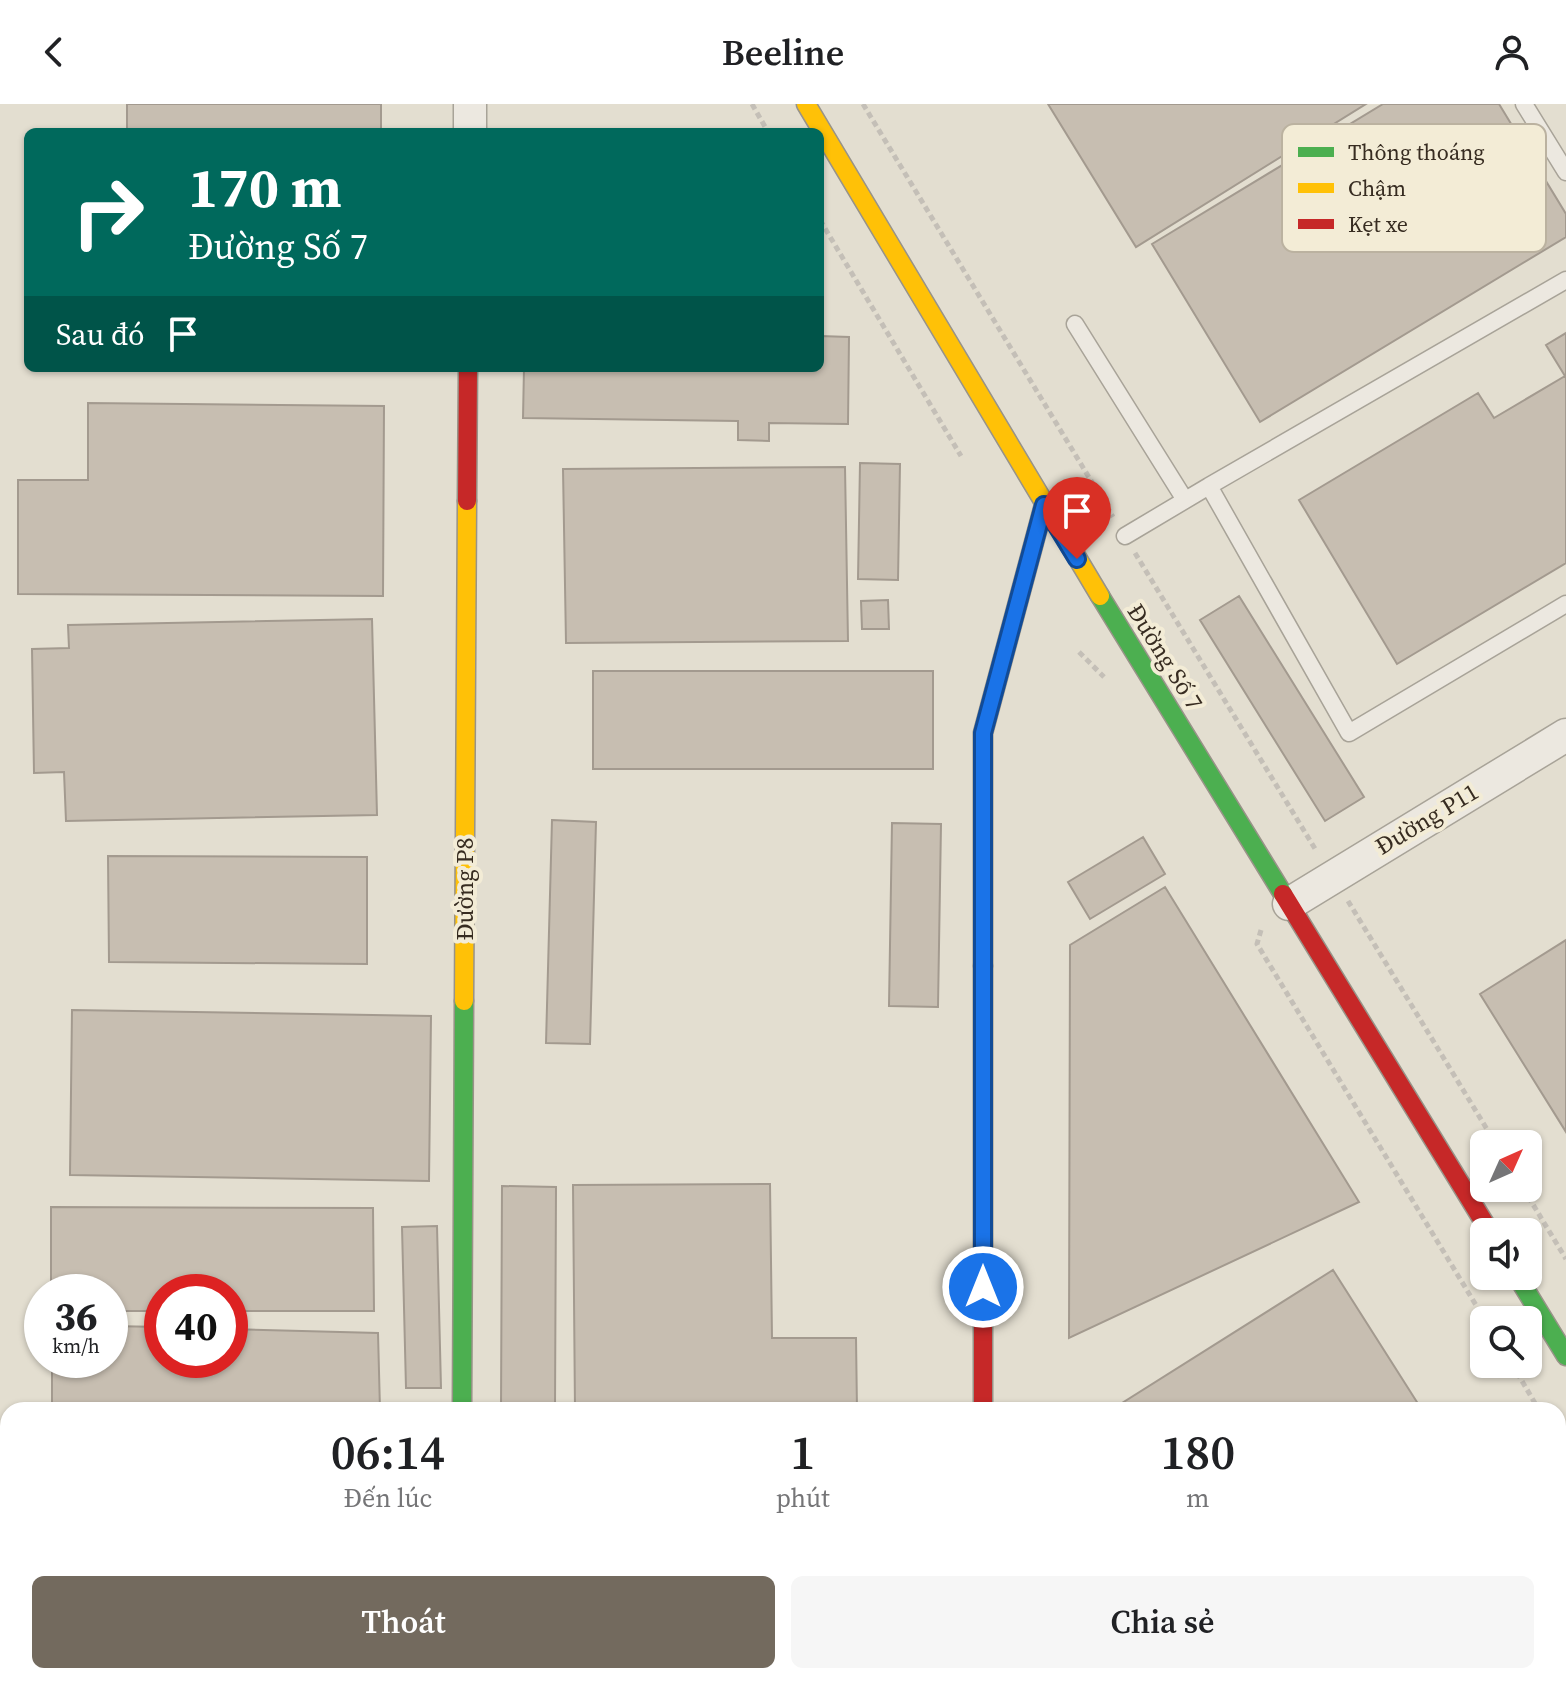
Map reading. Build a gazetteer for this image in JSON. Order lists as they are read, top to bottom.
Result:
{
  "streets": {
    "street": ["Đường Số 7", "Đường P11", "Đường P8"]
  },
  "crossings": [
    ["Đường Số 7", "Đường P11"]
  ],
  "legend": ["Thông thoáng", "Chậm", "Kẹt xe"],
  "north": "top right",
  "page": {
    "header": "Beeline",
    "turn": ["170 m", "Đường Số 7"],
    "then": "Sau đó",
    "speed": "36 km/h",
    "limit": "40",
    "eta": [
      "06:14",
      "Đến lúc",
      "1",
      "phút",
      "180",
      "m"
    ],
    "buttons": ["Thoát", "Chia sẻ"]
  }
}
